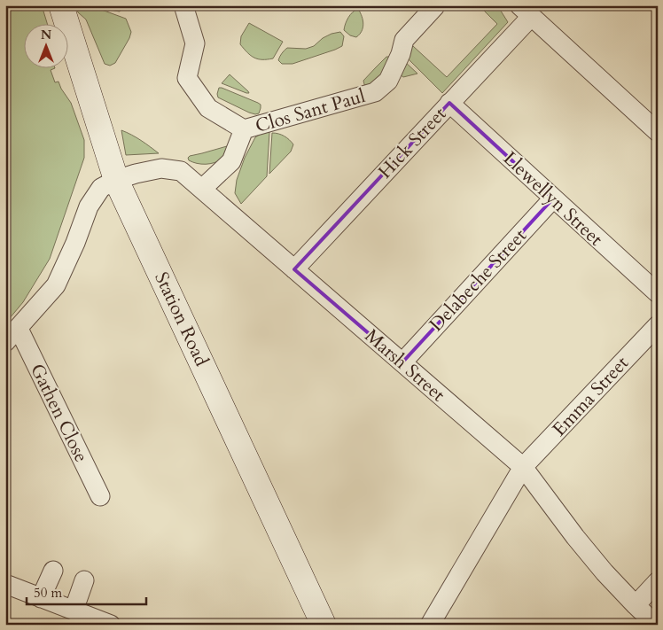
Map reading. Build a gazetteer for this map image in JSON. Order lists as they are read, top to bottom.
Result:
{
  "streets": {
    "main road": ["Station Road"],
    "street": [
      "Clos Sant Paul",
      "Hick Street",
      "Llewellyn Street",
      "Delabeche Street",
      "Marsh Street",
      "Emma Street",
      "Gathen Close"
    ]
  },
  "crossings": [
    ["Clos Sant Paul", "Marsh Street"],
    ["Hick Street", "Llewellyn Street"],
    ["Hick Street", "Marsh Street"],
    ["Llewellyn Street", "Delabeche Street"],
    ["Delabeche Street", "Marsh Street"],
    ["Station Road", "Marsh Street"],
    ["Marsh Street", "Emma Street"],
    ["Marsh Street", "Gathen Close"]
  ],
  "scale_bar": "50 m",
  "north": "top"
}
